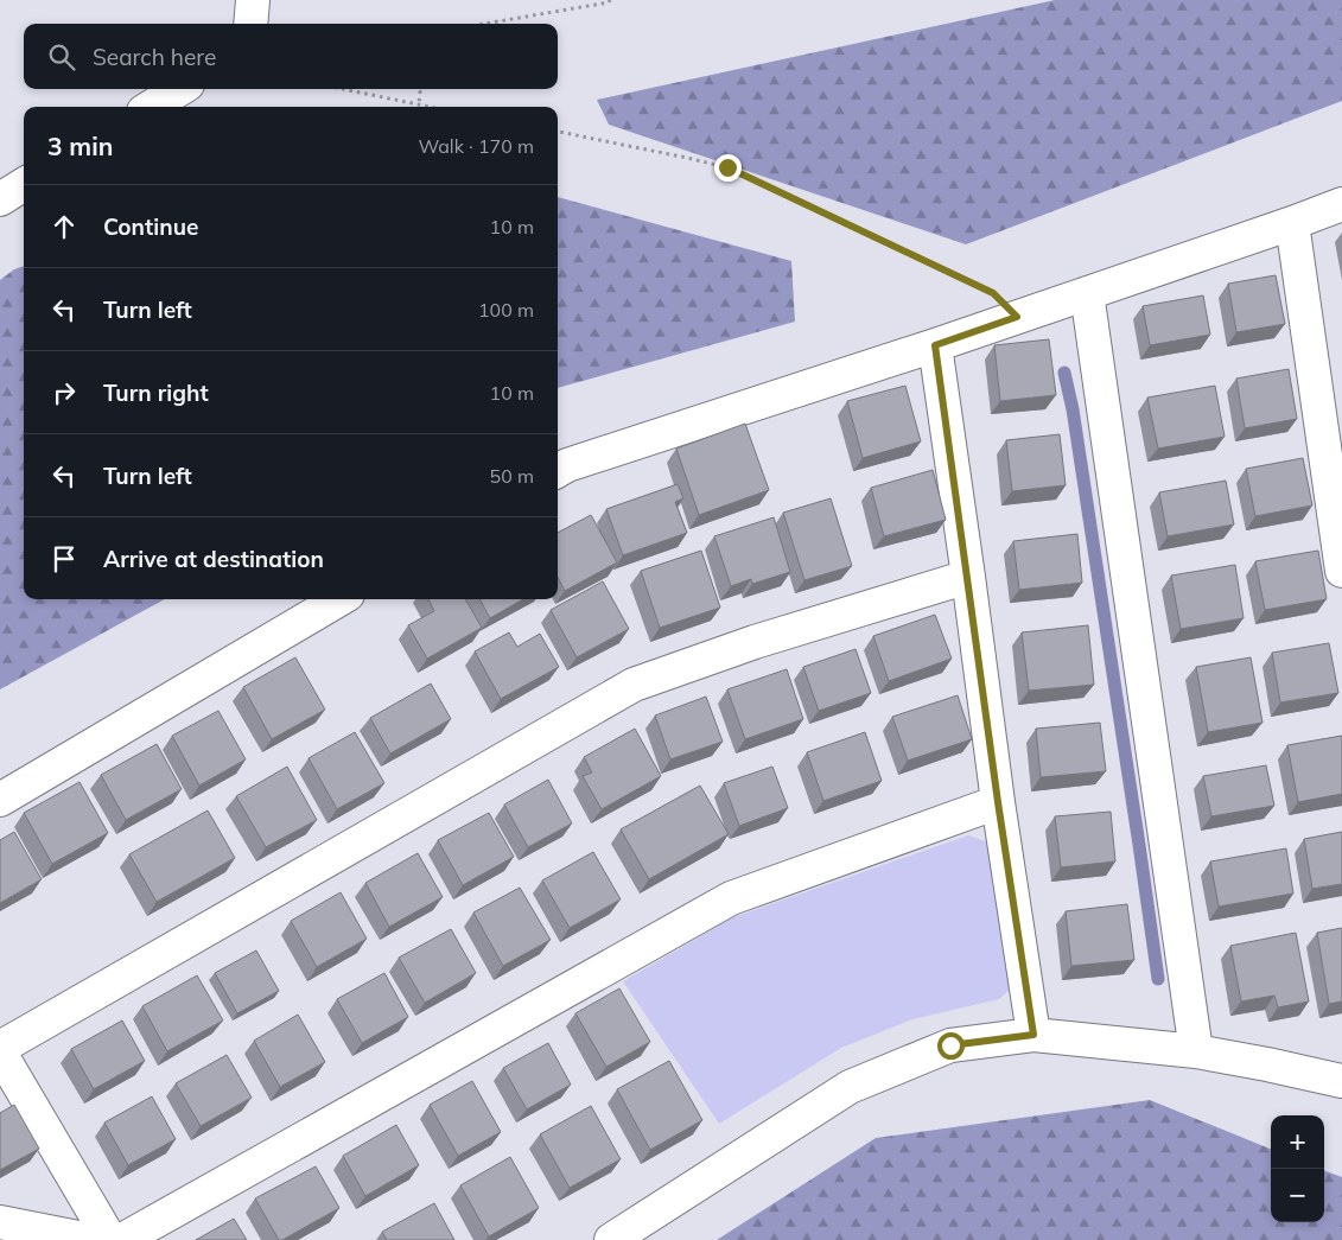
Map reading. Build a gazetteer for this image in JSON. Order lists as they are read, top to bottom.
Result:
{
  "page": {
    "search": "Search here",
    "heading": ["3 min", "Walk · 170 m"],
    "list": [
      ["Continue", "10 m"],
      ["Turn left", "100 m"],
      ["Turn right", "10 m"],
      ["Turn left", "50 m"],
      "Arrive at destination"
    ],
    "map_buttons": ["+", "−"]
  }
}
